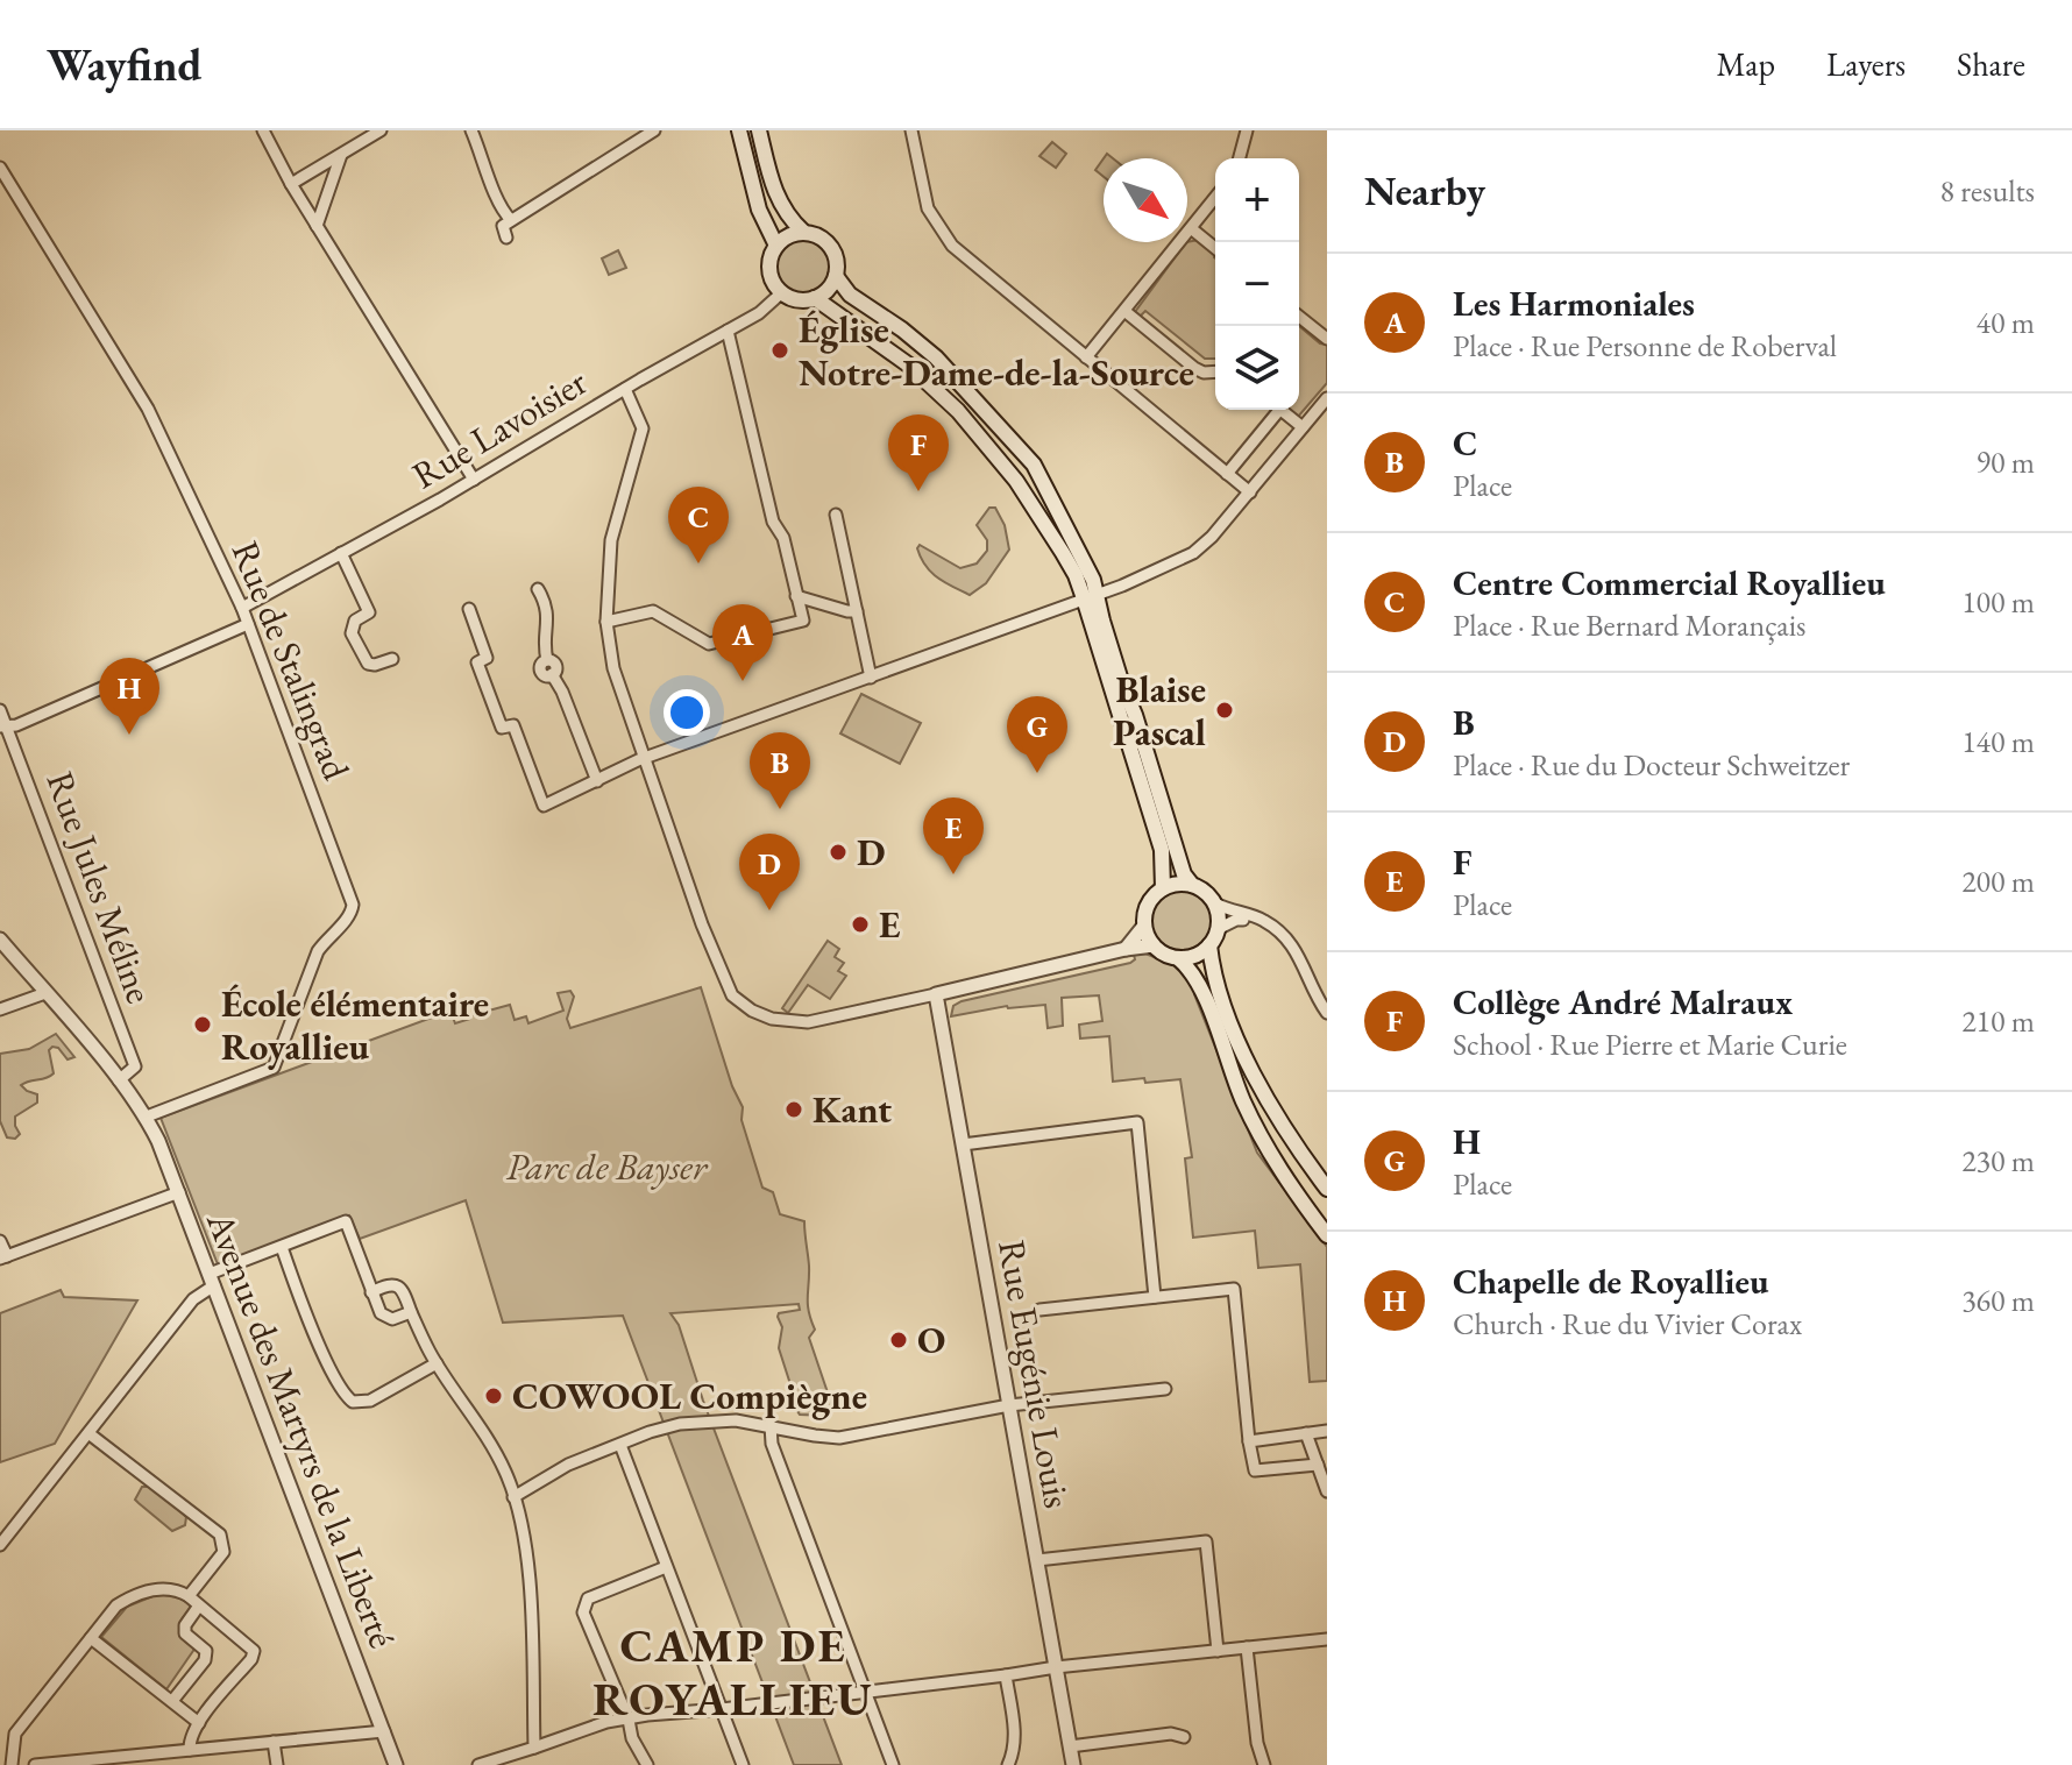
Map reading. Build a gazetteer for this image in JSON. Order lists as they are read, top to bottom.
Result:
{
  "streets": {
    "street": [
      "Rue Lavoisier",
      "Rue de Stalingrad",
      "Rue Jules Méline",
      "Rue Eugénie Louis",
      "Avenue des Martyrs de la Liberté"
    ]
  },
  "crossings": [
    ["Rue Lavoisier", "Rue de Stalingrad"],
    ["Rue de Stalingrad", "Avenue des Martyrs de la Liberté"],
    ["Rue Jules Méline", "Avenue des Martyrs de la Liberté"]
  ],
  "districts": ["CAMP DE ROYALLIEU"],
  "parks": ["Parc de Bayser"],
  "places": [
    "Église Notre-Dame-de-la-Source",
    "Blaise Pascal",
    "D",
    "E",
    "École élémentaire Royallieu",
    "Kant",
    "O",
    "COWOOL Compiègne"
  ],
  "north": "bottom right",
  "page": {
    "header": "Wayfind",
    "nav": ["Map", "Layers", "Share"],
    "heading": ["Nearby", "8 results"],
    "map_buttons": ["+", "−"],
    "list": [
      {
        "mark": "A",
        "name": "Les Harmoniales",
        "note": "Place · Rue Personne de Roberval",
        "value": "40 m"
      },
      {
        "mark": "B",
        "name": "C",
        "note": "Place",
        "value": "90 m"
      },
      {
        "mark": "C",
        "name": "Centre Commercial Royallieu",
        "note": "Place · Rue Bernard Morançais",
        "value": "100 m"
      },
      {
        "mark": "D",
        "name": "B",
        "note": "Place · Rue du Docteur Schweitzer",
        "value": "140 m"
      },
      {
        "mark": "E",
        "name": "F",
        "note": "Place",
        "value": "200 m"
      },
      {
        "mark": "F",
        "name": "Collège André Malraux",
        "note": "School · Rue Pierre et Marie Curie",
        "value": "210 m"
      },
      {
        "mark": "G",
        "name": "H",
        "note": "Place",
        "value": "230 m"
      },
      {
        "mark": "H",
        "name": "Chapelle de Royallieu",
        "note": "Church · Rue du Vivier Corax",
        "value": "360 m"
      }
    ],
    "pins": [
      "F",
      "C",
      "A",
      "H",
      "G",
      "B",
      "E",
      "D"
    ]
  }
}
